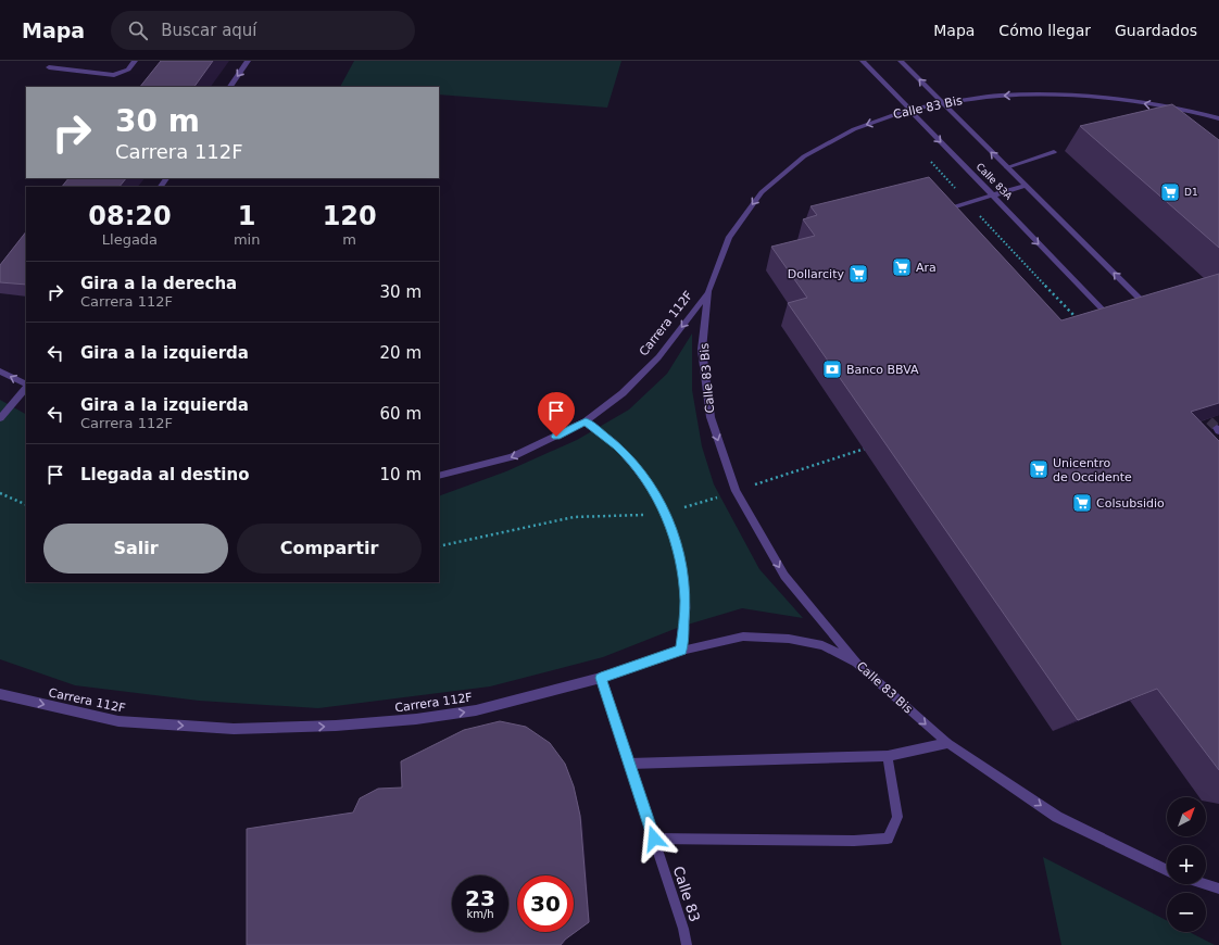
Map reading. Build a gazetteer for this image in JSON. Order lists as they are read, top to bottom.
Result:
{
  "streets": {
    "street": [
      "Calle 83 Bis",
      "Calle 83A",
      "Carrera 112F",
      "Calle 83"
    ]
  },
  "crossings": [
    ["Calle 83 Bis", "Calle 83A"],
    ["Calle 83 Bis", "Carrera 112F"],
    ["Carrera 112F", "Calle 83"]
  ],
  "places": {
    "supermarket": [
      "D1",
      "Ara",
      "Dollarcity",
      "Unicentro de Occidente",
      "Colsubsidio"
    ],
    "bank": ["Banco BBVA"]
  },
  "north": "top right",
  "page": {
    "header": "Mapa",
    "search": "Buscar aquí",
    "nav": ["Mapa", "Cómo llegar", "Guardados"],
    "turn": ["30 m", "Carrera 112F"],
    "eta": [
      "08:20",
      "Llegada",
      "1",
      "min",
      "120",
      "m"
    ],
    "list": [
      {
        "name": "Gira a la derecha",
        "note": "Carrera 112F",
        "value": "30 m"
      },
      {
        "name": "Gira a la izquierda",
        "value": "20 m"
      },
      {
        "name": "Gira a la izquierda",
        "note": "Carrera 112F",
        "value": "60 m"
      },
      {
        "name": "Llegada al destino",
        "value": "10 m"
      }
    ],
    "buttons": ["Salir", "Compartir"],
    "map_buttons": ["+", "−"],
    "speed": "23 km/h",
    "limit": "30"
  }
}
